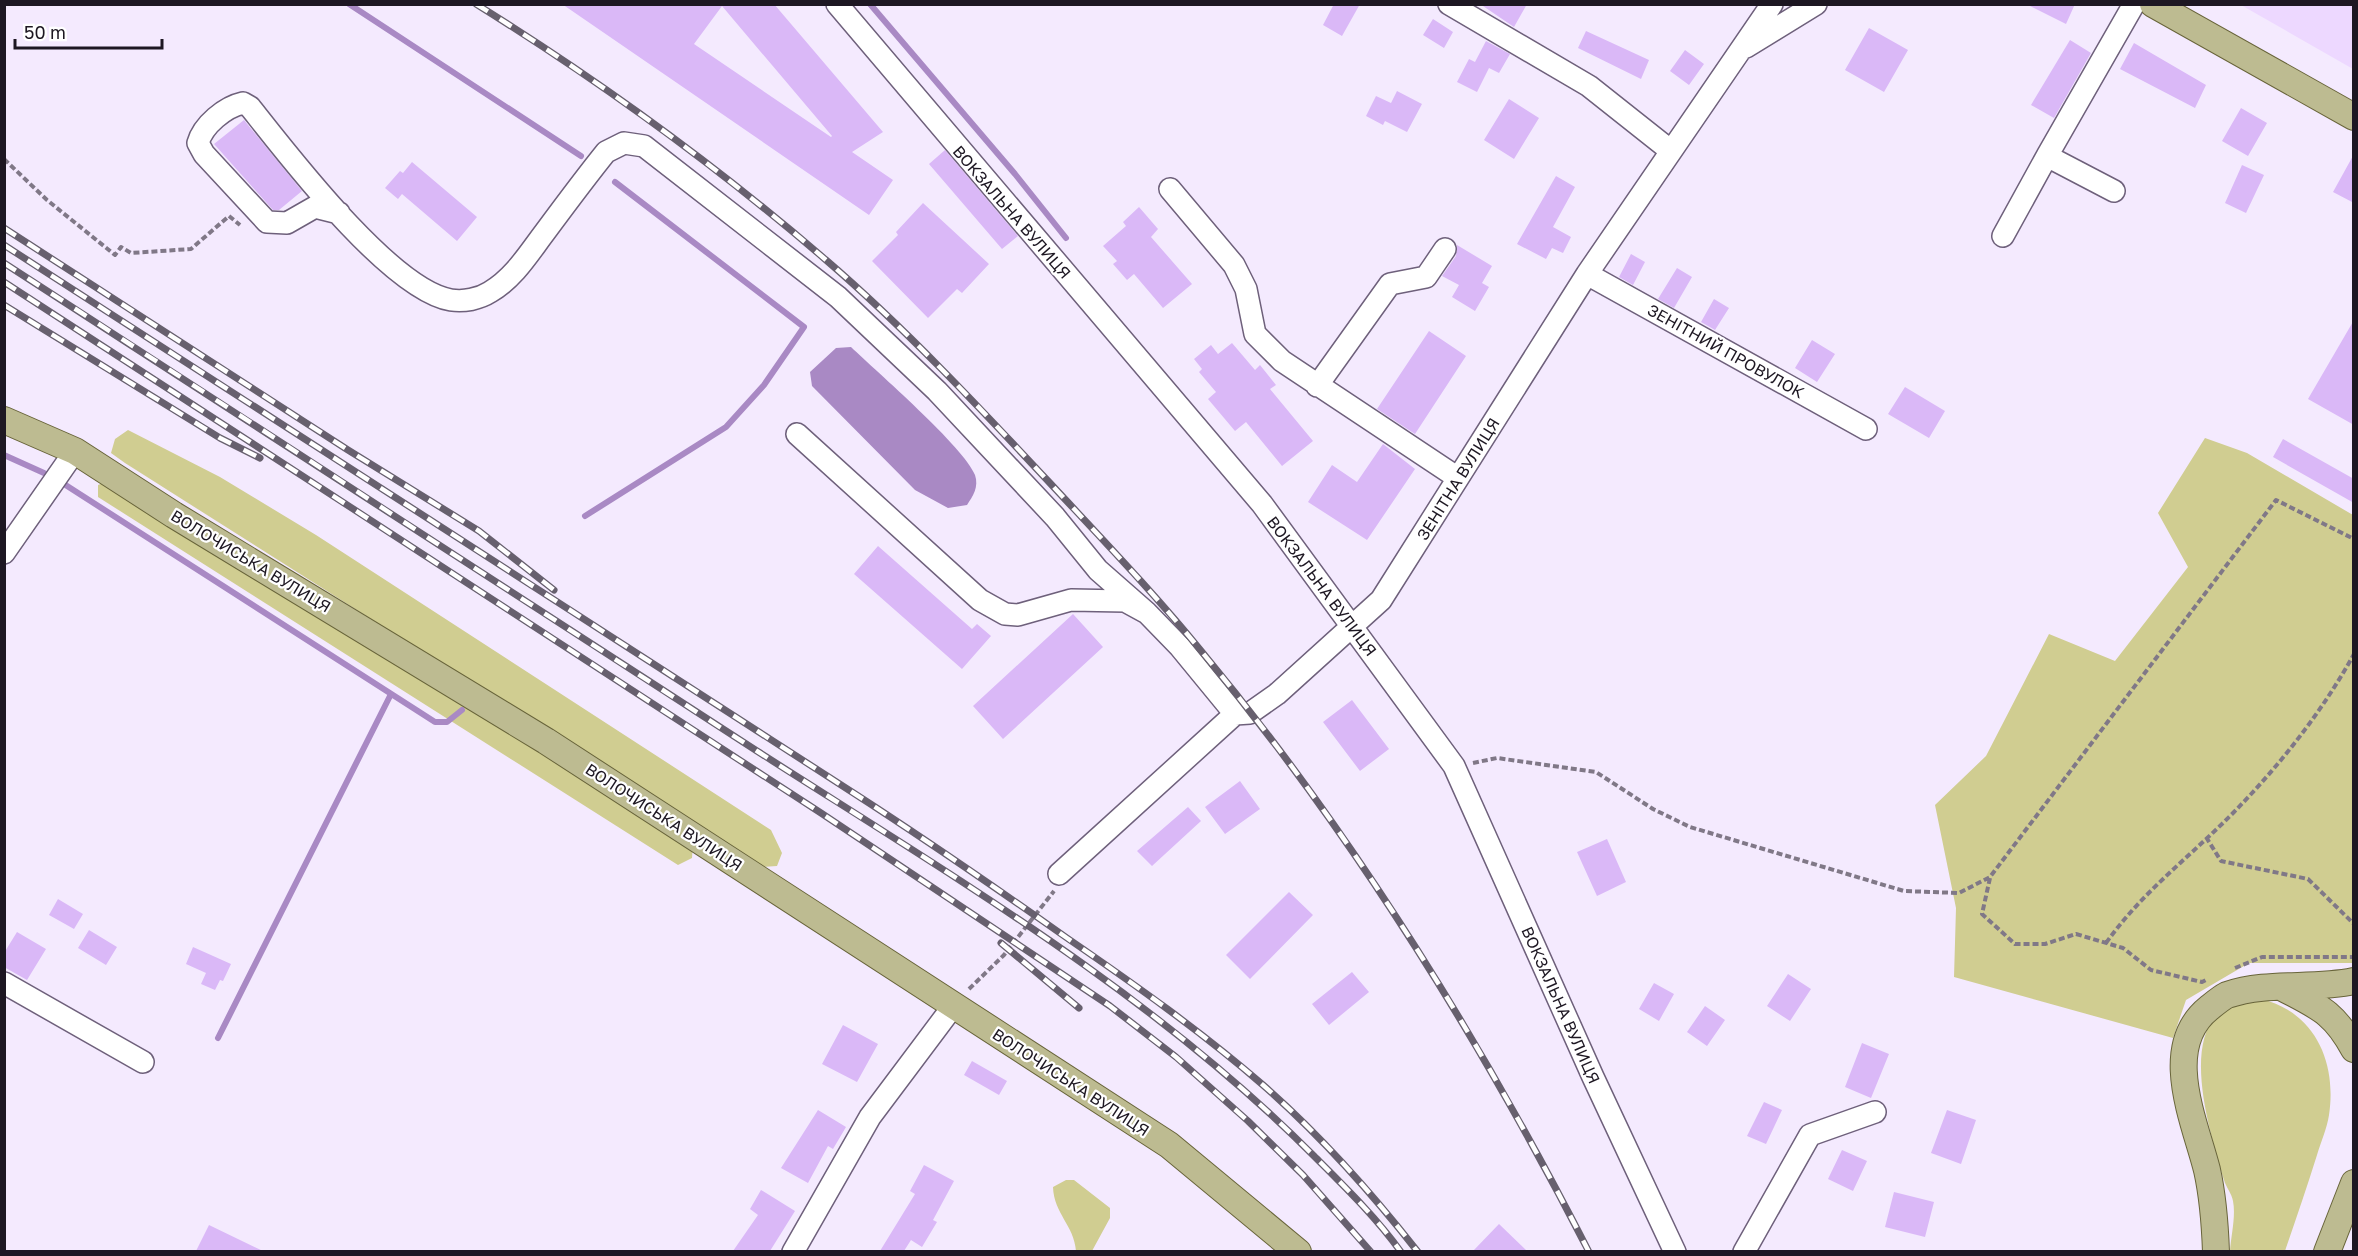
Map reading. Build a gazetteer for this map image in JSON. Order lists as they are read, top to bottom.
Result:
{
  "streets": {
    "main road": ["ВОЛОЧИСЬКА ВУЛИЦЯ"],
    "street": ["ВОКЗАЛЬНА ВУЛИЦЯ", "ЗЕНІТНИЙ ПРОВУЛОК", "ЗЕНІТНА ВУЛИЦЯ"]
  },
  "crossings": [
    ["ВОКЗАЛЬНА ВУЛИЦЯ", "ЗЕНІТНА ВУЛИЦЯ"],
    ["ЗЕНІТНИЙ ПРОВУЛОК", "ЗЕНІТНА ВУЛИЦЯ"]
  ],
  "scale_bar": "50 m"
}
